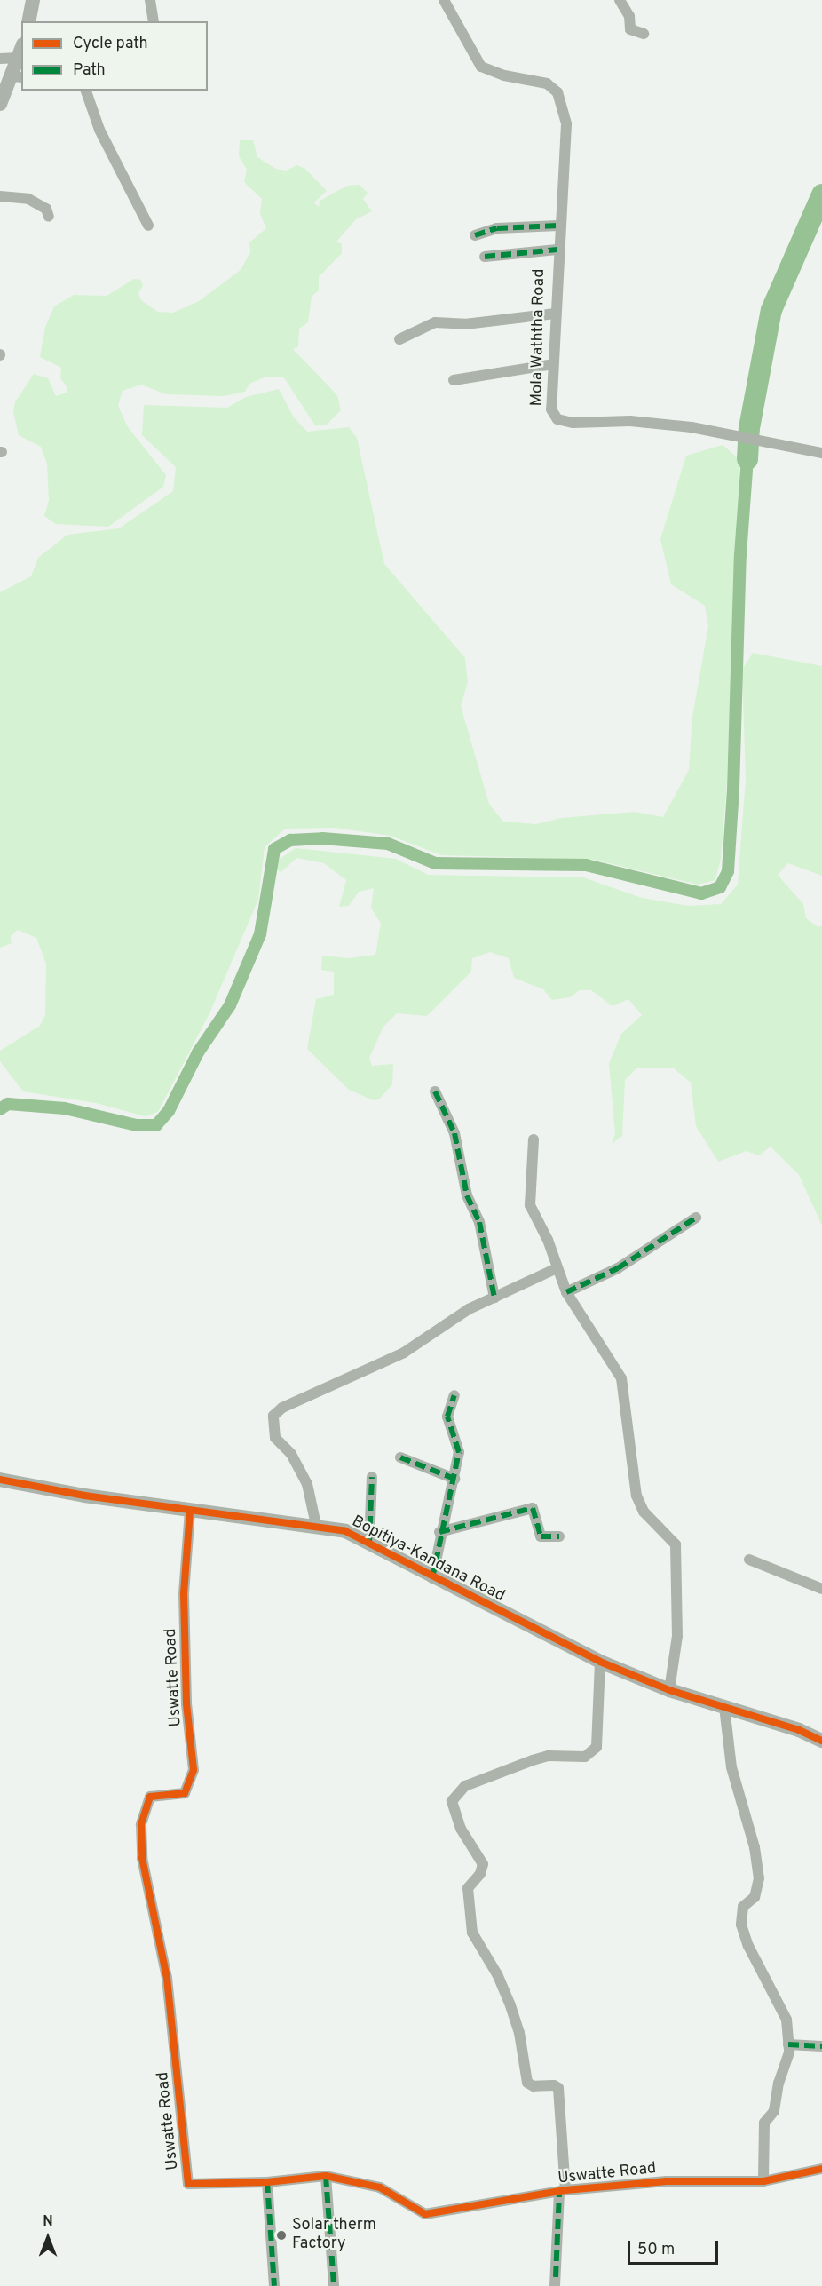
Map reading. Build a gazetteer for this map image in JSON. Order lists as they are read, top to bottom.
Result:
{
  "streets": {
    "street": ["Mola Waththa Road", "Bopitiya-Kandana Road", "Uswatte Road"]
  },
  "crossings": [
    ["Bopitiya-Kandana Road", "Uswatte Road"]
  ],
  "places": ["Solar therm Factory"],
  "legend": ["Cycle path", "Path"],
  "scale_bar": "50 m",
  "north": "top"
}
